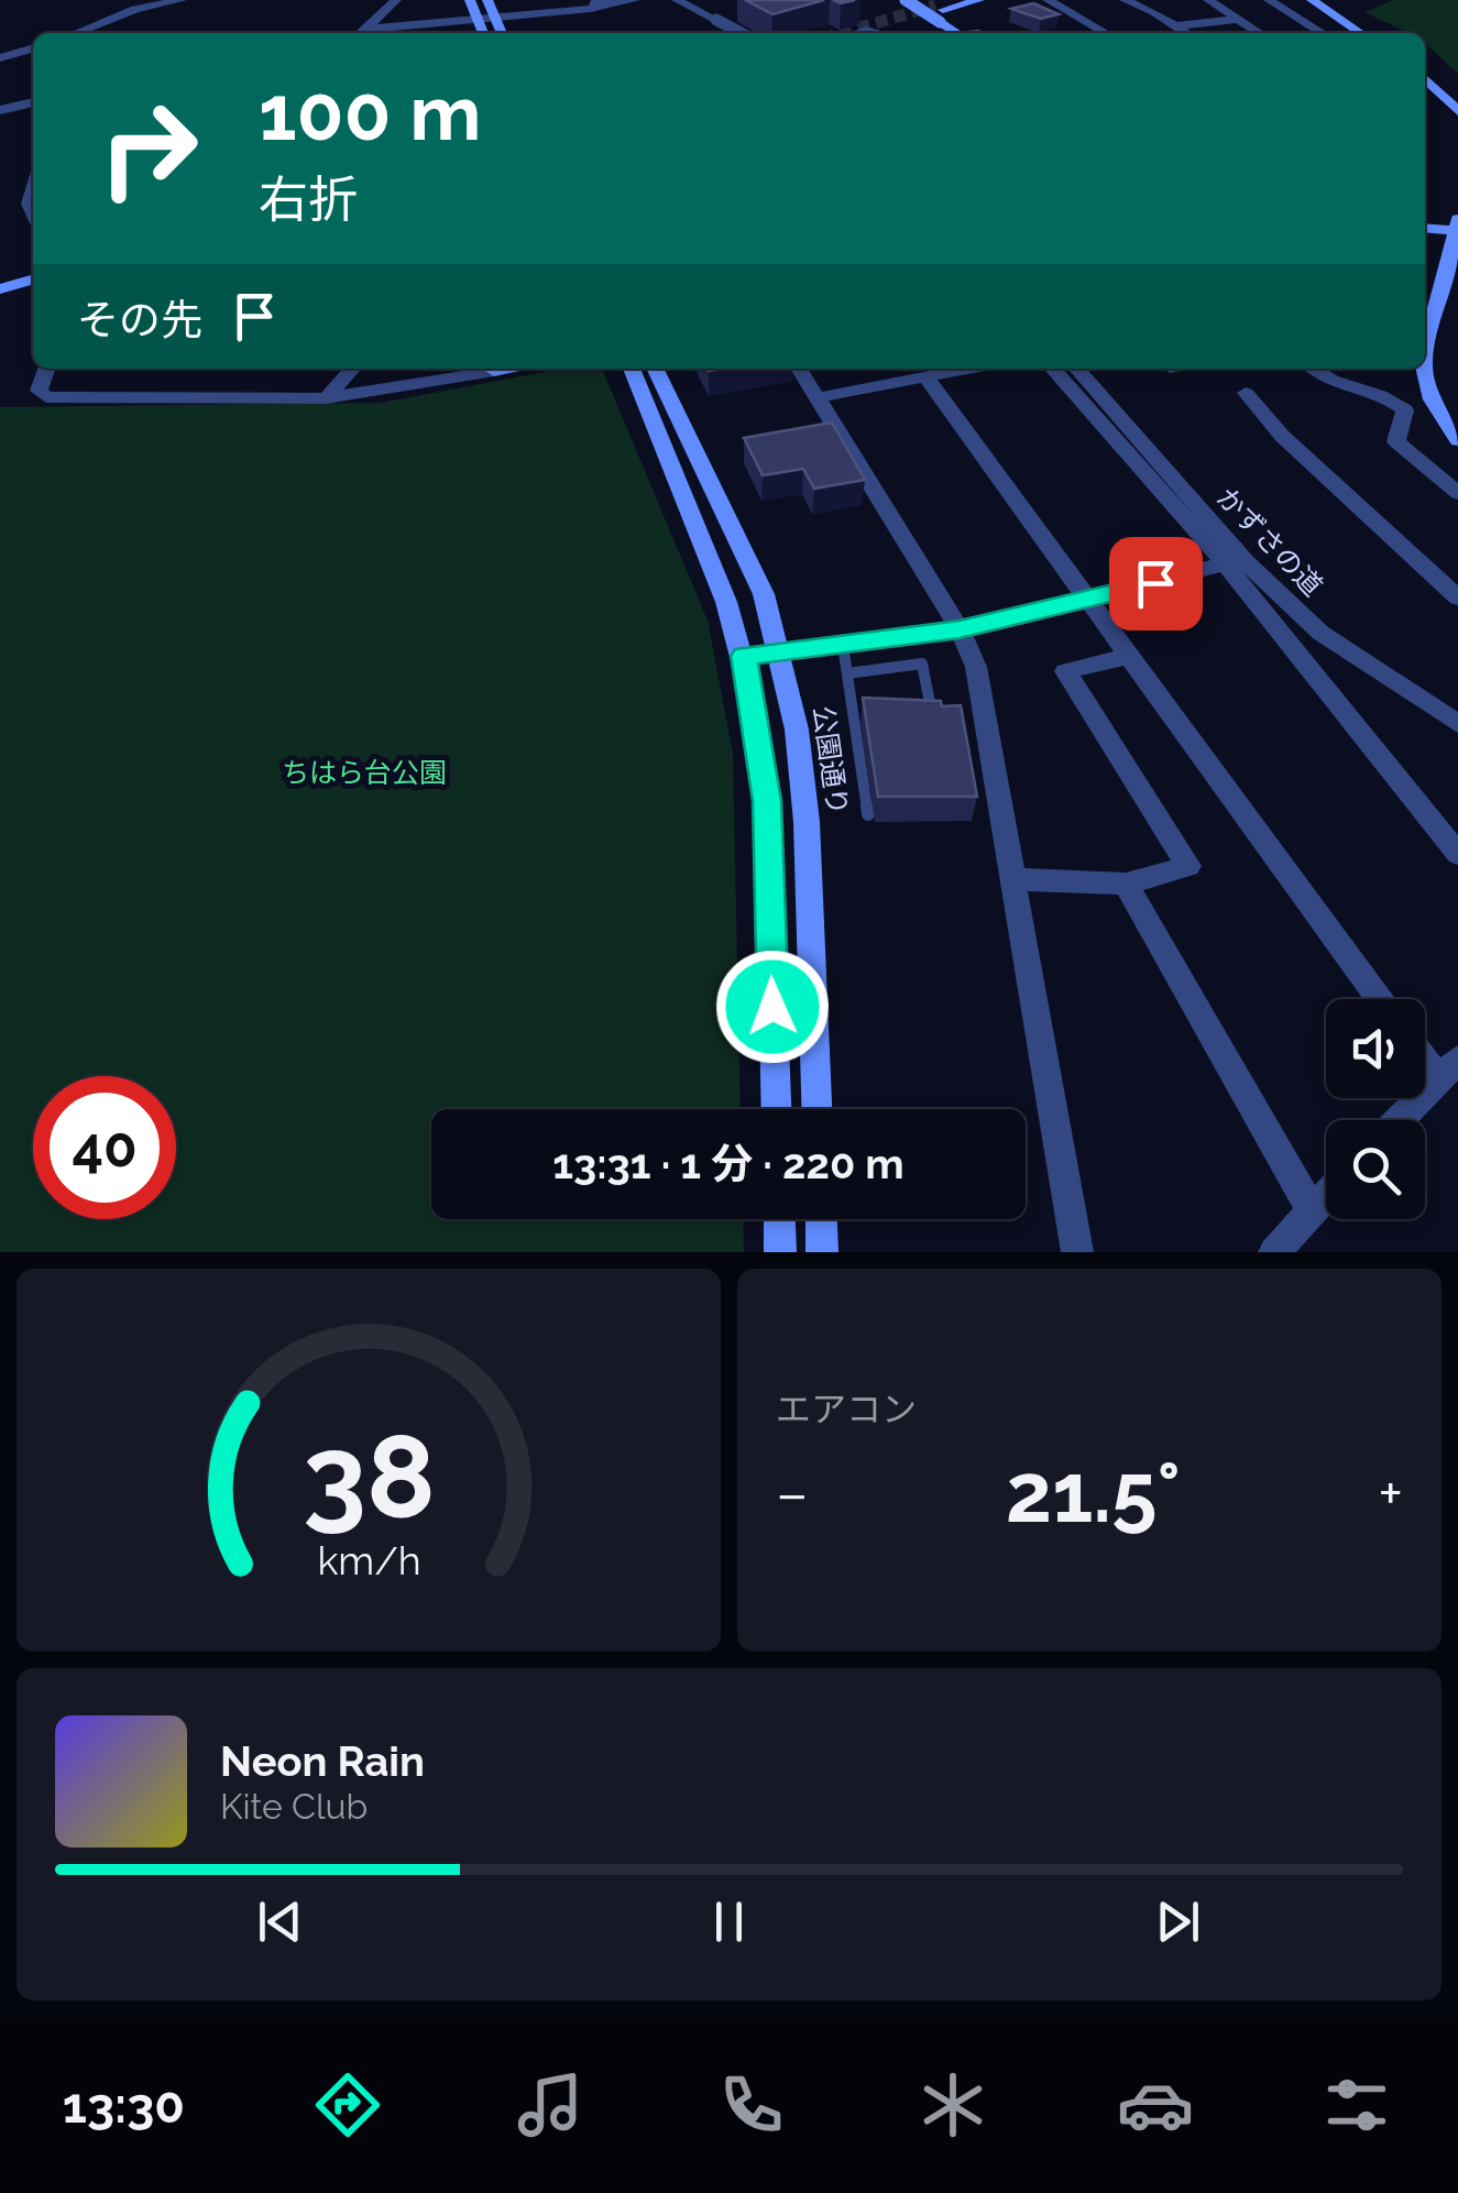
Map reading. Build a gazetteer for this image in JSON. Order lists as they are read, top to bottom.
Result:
{
  "streets": {
    "street": ["かずさの道", "公園通り"]
  },
  "parks": ["ちはら台公園"],
  "page": {
    "turn": ["100 m", "右折"],
    "then": "その先",
    "limit": "40",
    "trip": "13:31 · 1 分 · 220 m",
    "tile": "エアコン",
    "heat": ["−", "21.5°", "+"],
    "song": ["Neon Rain", "Kite Club"],
    "tabs": "13:30",
    "gauge": ["38", "km/h"]
  }
}
